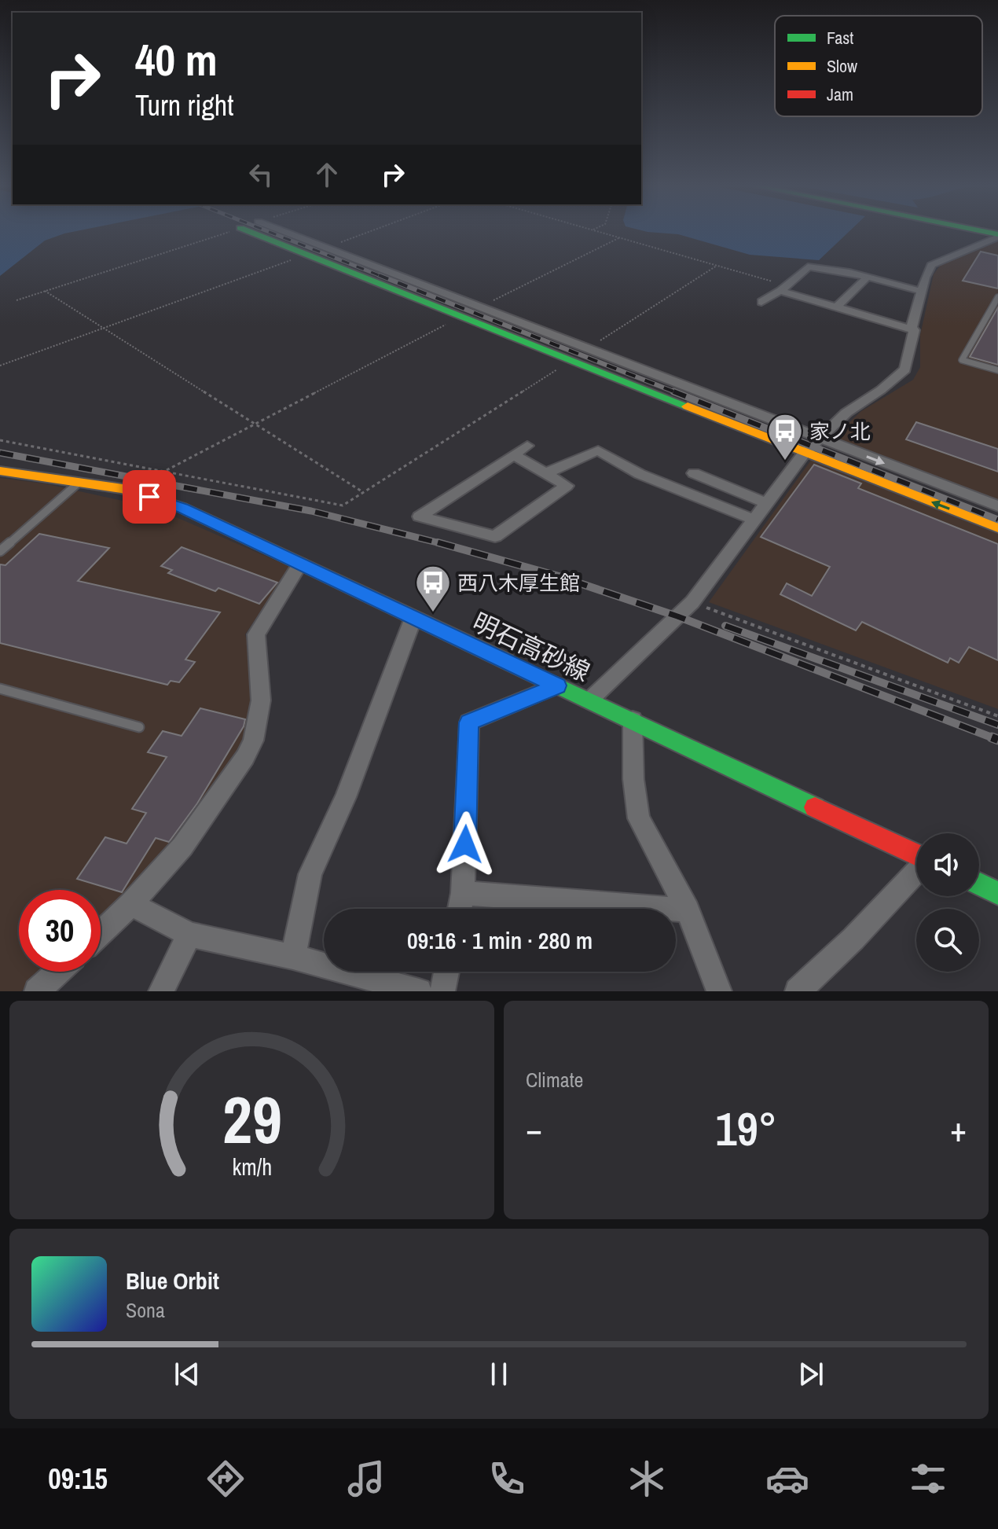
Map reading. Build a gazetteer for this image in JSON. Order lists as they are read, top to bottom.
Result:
{
  "streets": {
    "main road": ["明石高砂線"]
  },
  "places": {
    "bus stop": ["家ノ北", "西八木厚生館"]
  },
  "legend": ["Fast", "Slow", "Jam"],
  "page": {
    "turn": ["40 m", "Turn right"],
    "limit": "30",
    "trip": "09:16 · 1 min · 280 m",
    "tile": "Climate",
    "heat": ["−", "19°", "+"],
    "song": ["Blue Orbit", "Sona"],
    "tabs": "09:15",
    "gauge": ["29", "km/h"]
  }
}
